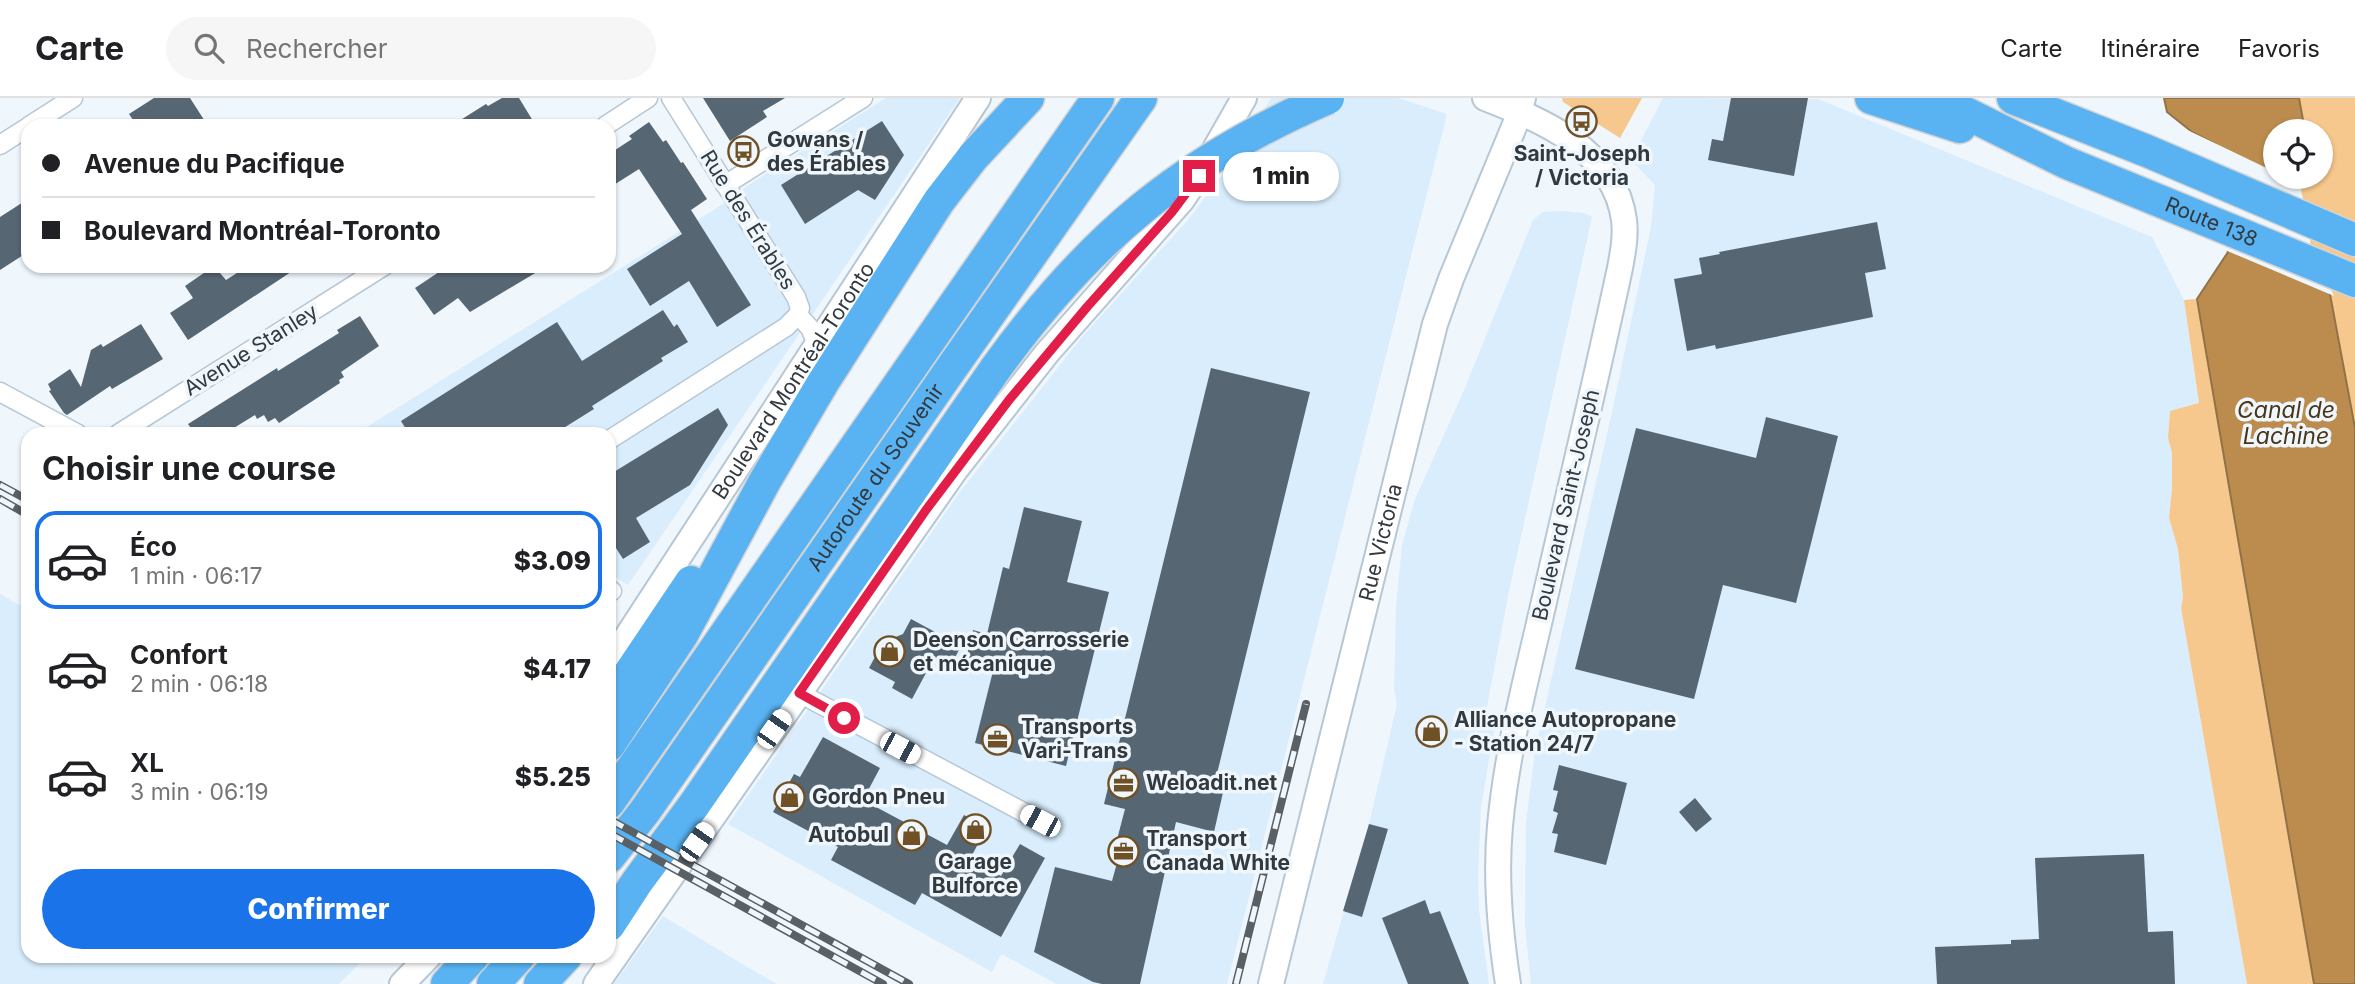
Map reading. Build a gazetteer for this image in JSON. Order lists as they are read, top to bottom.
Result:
{
  "streets": {
    "highway": ["Route 138", "Autoroute du Souvenir"],
    "main road": ["Boulevard Montréal-Toronto", "Boulevard Saint-Joseph", "Rue Victoria"],
    "street": ["Rue des Érables", "Avenue Stanley"]
  },
  "crossings": [
    ["Rue des Érables", "Boulevard Montréal-Toronto"],
    ["Boulevard Saint-Joseph", "Rue Victoria"]
  ],
  "water": ["Canal de Lachine"],
  "places": {
    "bus stop": ["Saint-Joseph / Victoria", "Gowans / des Érables"],
    "shop": [
      "Deenson Carrosserie et mécanique",
      "Alliance Autopropane - Station 24/7",
      "Gordon Pneu",
      "Garage Bulforce",
      "Autobul"
    ],
    "office": ["Transports Vari-Trans", "Weloadit.net", "Transport Canada White"]
  },
  "page": {
    "header": "Carte",
    "search": "Rechercher",
    "nav": ["Carte", "Itinéraire", "Favoris"],
    "banner": ["Avenue du Pacifique", "Boulevard Montréal-Toronto"],
    "bubble": "1 min",
    "heading": "Choisir une course",
    "list": [
      {
        "name": "Éco",
        "note": "1 min · 06:17",
        "value": "$3.09"
      },
      {
        "name": "Confort",
        "note": "2 min · 06:18",
        "value": "$4.17"
      },
      {
        "name": "XL",
        "note": "3 min · 06:19",
        "value": "$5.25"
      }
    ],
    "buttons": "Confirmer"
  }
}
